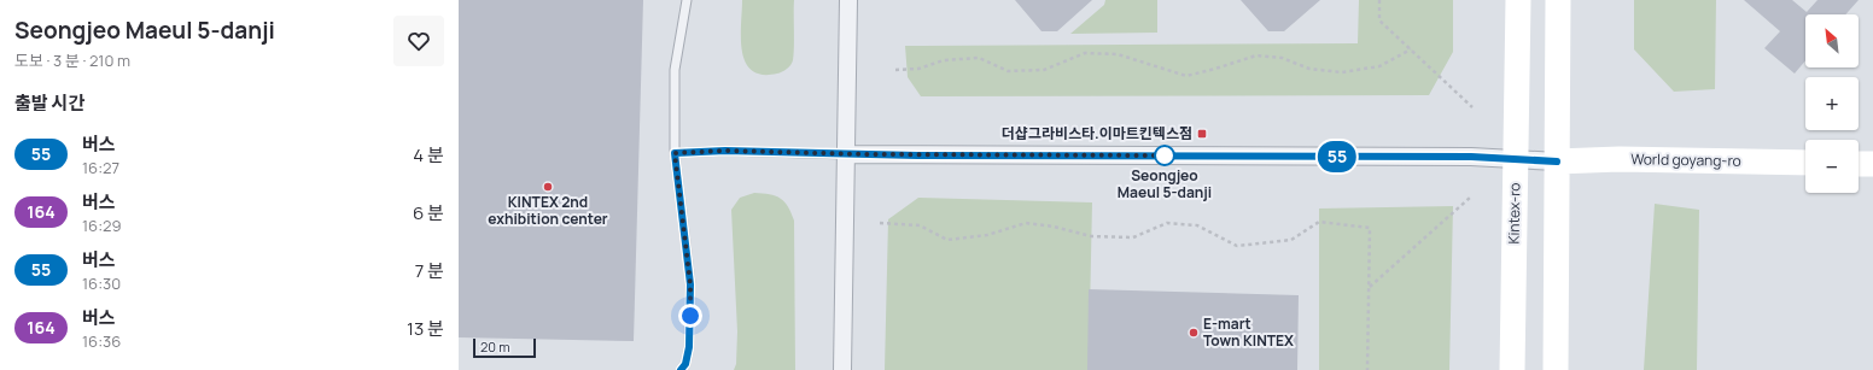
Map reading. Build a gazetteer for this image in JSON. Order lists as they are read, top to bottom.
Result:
{
  "streets": {
    "main road": ["World goyang-ro", "Kintex-ro"]
  },
  "places": {
    "transit": ["더샵그라비스타.이마트킨텍스점"],
    "other": ["Seongjeo Maeul 5-danji", "KINTEX 2nd exhibition center", "E-mart Town KINTEX"]
  },
  "lines": ["bus line 55"],
  "scale_bar": "20 m",
  "north": "top left",
  "page": {
    "heading": [
      ["Seongjeo Maeul 5-danji", "도보 · 3 분 · 210 m"],
      "출발 시간"
    ],
    "on_map": "55",
    "map_buttons": ["+", "−"],
    "list": [
      {
        "mark": "55",
        "name": "버스",
        "note": "16:27",
        "value": "4 분"
      },
      {
        "mark": "164",
        "name": "버스",
        "note": "16:29",
        "value": "6 분"
      },
      {
        "mark": "55",
        "name": "버스",
        "note": "16:30",
        "value": "7 분"
      },
      {
        "mark": "164",
        "name": "버스",
        "note": "16:36",
        "value": "13 분"
      }
    ],
    "scale": "20 m"
  }
}
